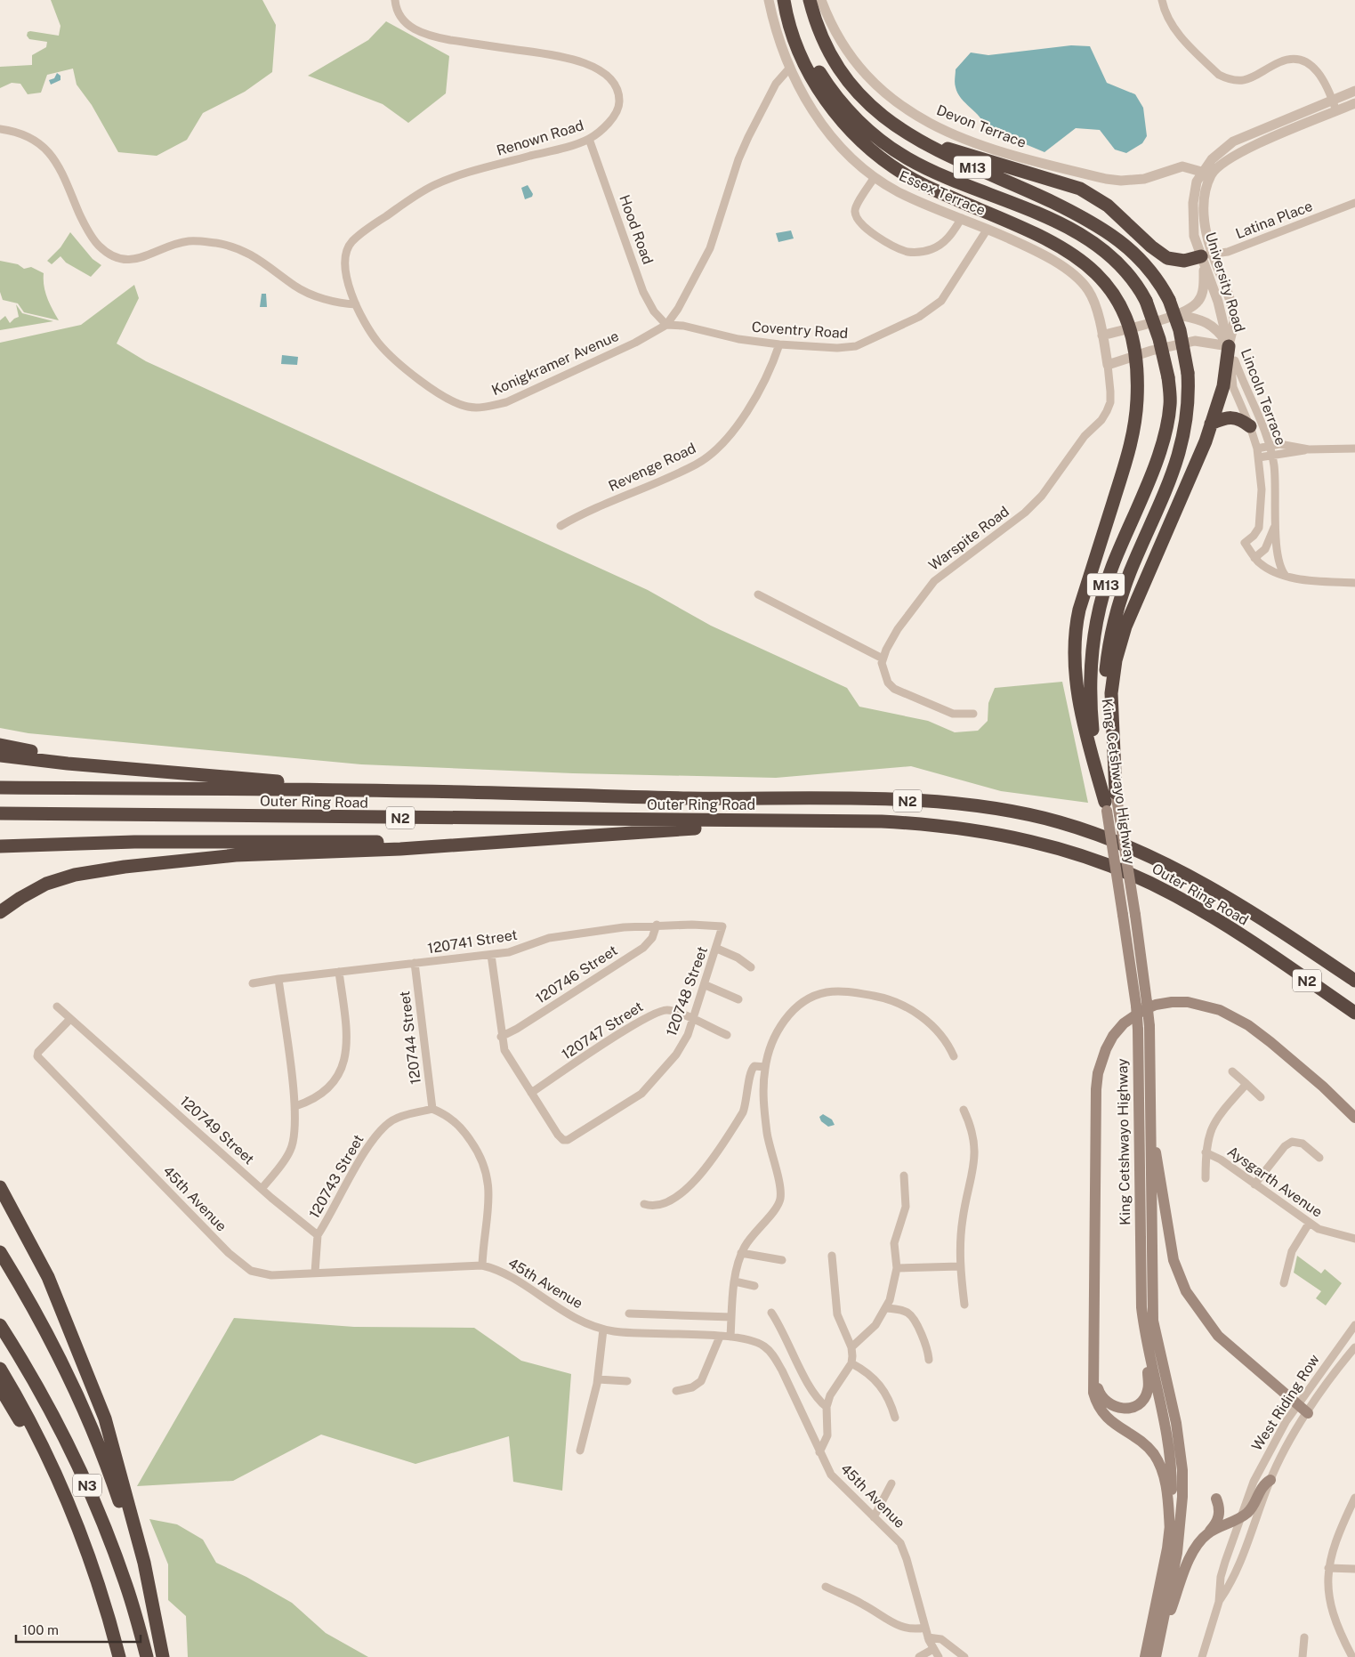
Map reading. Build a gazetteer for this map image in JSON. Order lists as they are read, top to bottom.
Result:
{
  "streets": {
    "highway": [
      "M13",
      "King Cetshwayo Highway",
      "N2",
      "Outer Ring Road",
      "N3"
    ],
    "street": [
      "Devon Terrace",
      "Renown Road",
      "Essex Terrace",
      "Latina Place",
      "Hood Road",
      "University Road",
      "Coventry Road",
      "Konigkramer Avenue",
      "Lincoln Terrace",
      "Revenge Road",
      "Warspite Road",
      "120741 Street",
      "120746 Street",
      "120748 Street",
      "120747 Street",
      "120744 Street",
      "120749 Street",
      "120743 Street",
      "Aysgarth Avenue",
      "45th Avenue",
      "West Riding Row"
    ]
  },
  "crossings": [
    ["Devon Terrace", "University Road"],
    ["Renown Road", "Hood Road"],
    ["Renown Road", "Konigkramer Avenue"],
    ["Essex Terrace", "Coventry Road"],
    ["Essex Terrace", "Konigkramer Avenue"],
    ["Essex Terrace", "Warspite Road"],
    ["Latina Place", "University Road"],
    ["Hood Road", "Coventry Road"],
    ["Hood Road", "Konigkramer Avenue"],
    ["University Road", "Lincoln Terrace"],
    ["Coventry Road", "Konigkramer Avenue"],
    ["Coventry Road", "Revenge Road"],
    ["120741 Street", "120746 Street"],
    ["120741 Street", "120748 Street"],
    ["120741 Street", "120744 Street"],
    ["120748 Street", "120747 Street"],
    ["120744 Street", "120743 Street"],
    ["120749 Street", "120743 Street"],
    ["120749 Street", "45th Avenue"]
  ],
  "scale_bar": "100 m"
}
